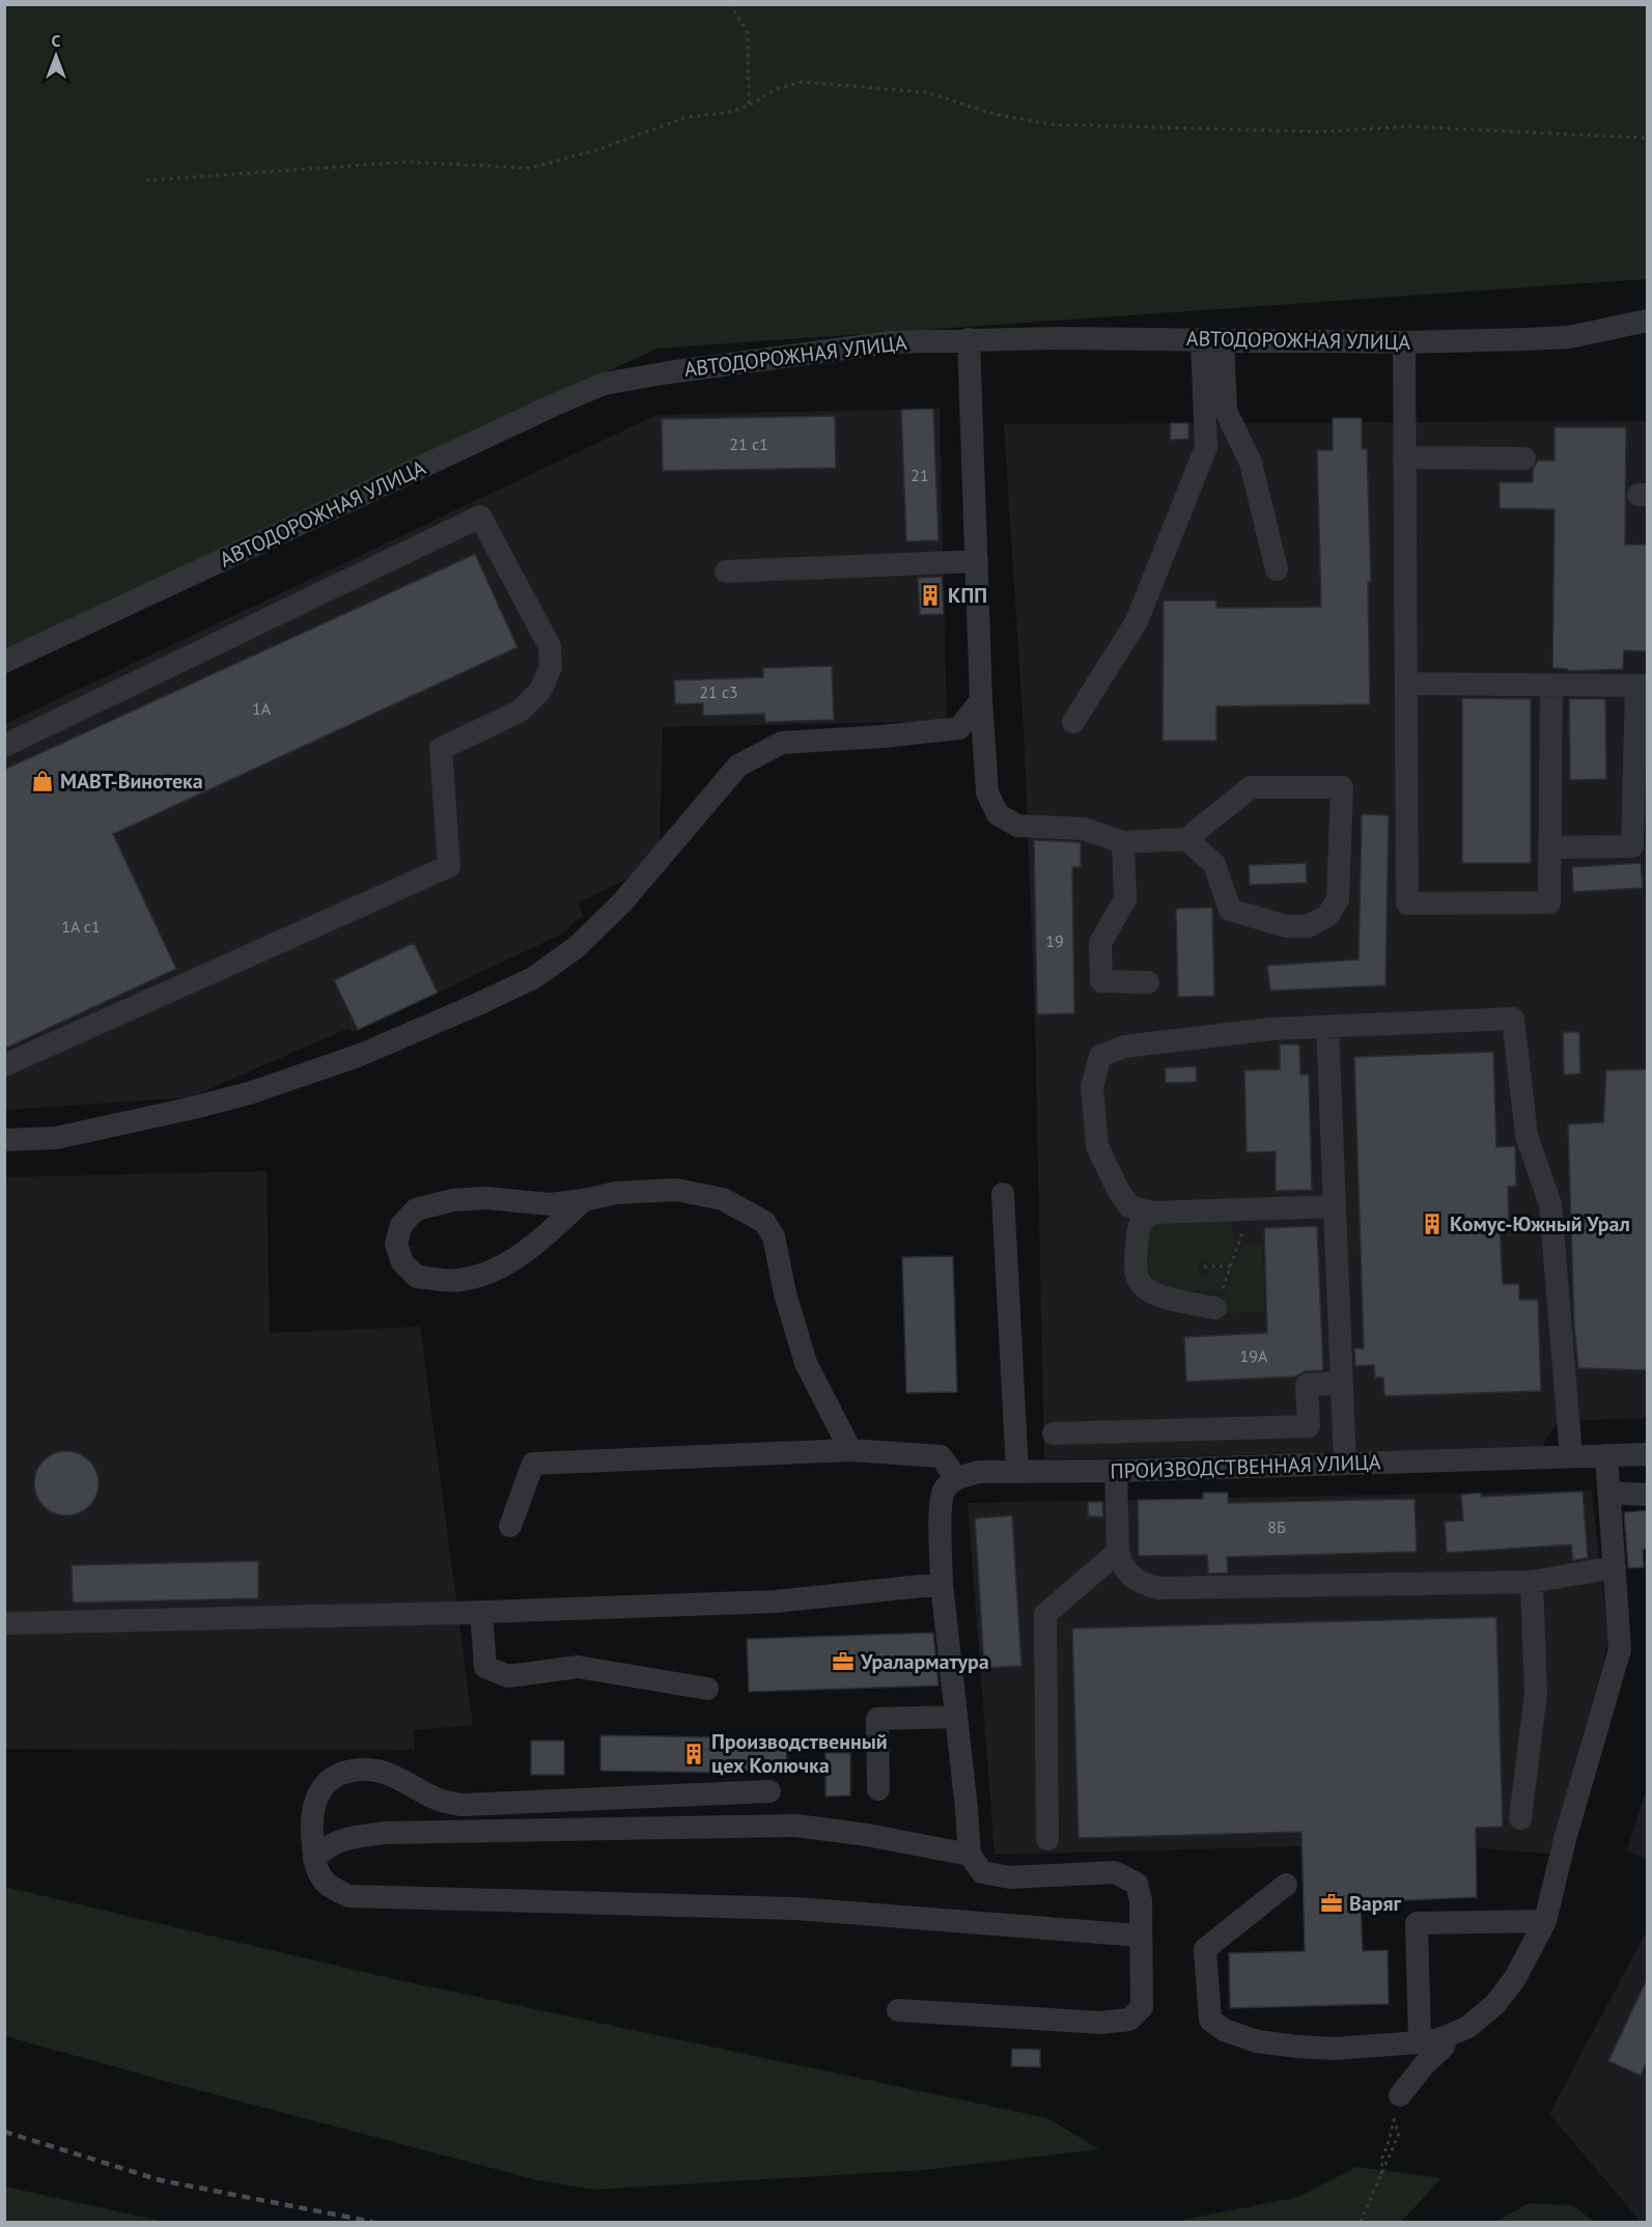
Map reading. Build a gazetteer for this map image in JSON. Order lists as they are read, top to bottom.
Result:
{
  "streets": {
    "street": ["АВТОДОРОЖНАЯ УЛИЦА", "ПРОИЗВОДСТВЕННАЯ УЛИЦА"]
  },
  "places": {
    "building": ["КПП", "Комус-Южный Урал", "Производственный цех Колючка"],
    "shop": ["МАВТ-Винотека"],
    "office": ["Ураларматура", "Варяг"]
  },
  "house_numbers": [
    "21 с1",
    "21",
    "21 с3",
    "1А",
    "1А с1",
    "19",
    "19А",
    "8Б"
  ],
  "north": "top"
}
